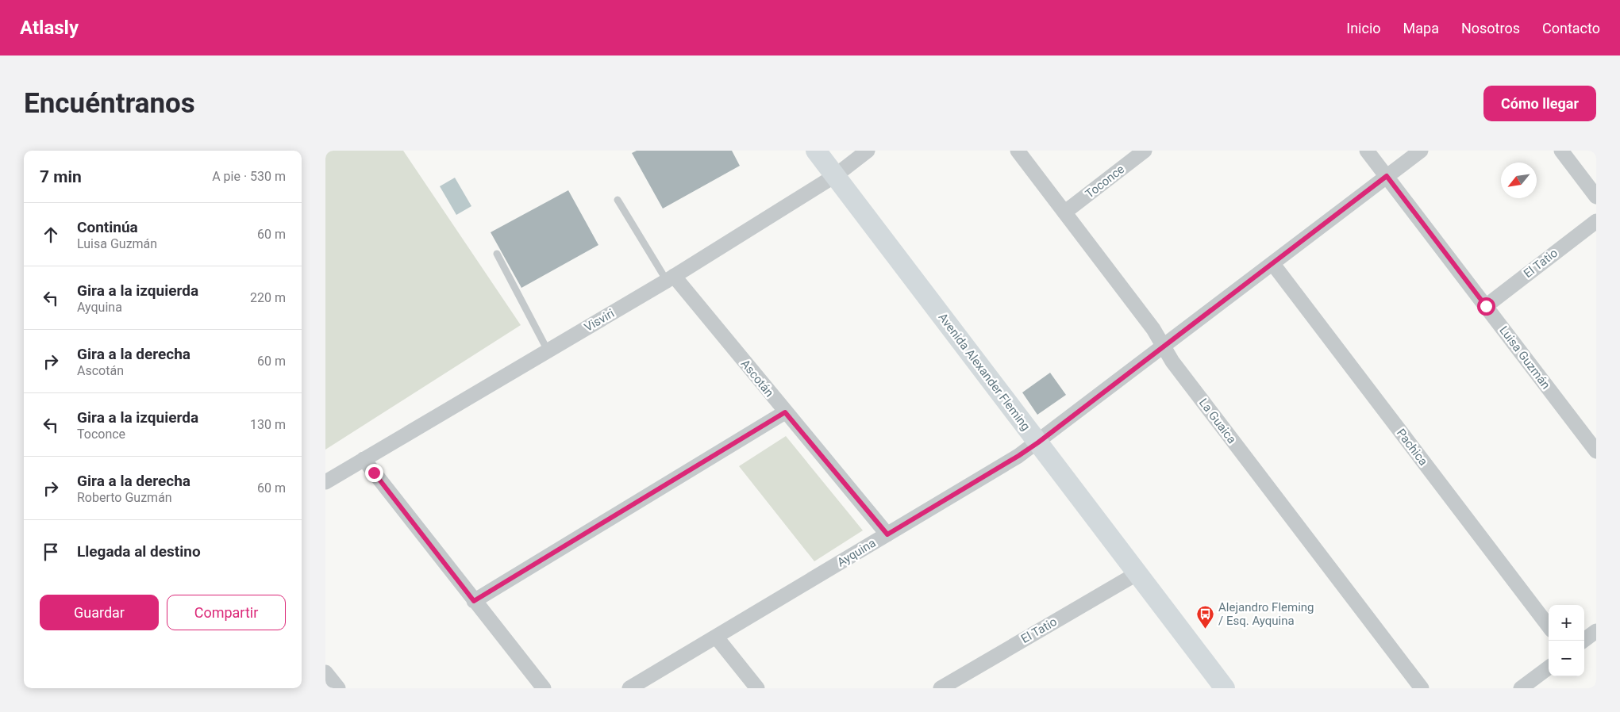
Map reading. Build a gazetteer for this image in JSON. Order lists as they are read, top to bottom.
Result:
{
  "streets": {
    "main road": ["Avenida Alexander Fleming"],
    "street": [
      "Toconce",
      "El Tatio",
      "Visviri",
      "Luisa Guzmán",
      "Ascotán",
      "La Guaica",
      "Pachica",
      "Ayquina"
    ]
  },
  "crossings": [
    ["Toconce", "La Guaica"],
    ["El Tatio", "Luisa Guzmán"],
    ["El Tatio", "Avenida Alexander Fleming"],
    ["Visviri", "Avenida Alexander Fleming"],
    ["Visviri", "Ascotán"],
    ["Luisa Guzmán", "Ayquina"],
    ["Avenida Alexander Fleming", "Ayquina"],
    ["Ascotán", "Ayquina"],
    ["La Guaica", "Ayquina"],
    ["Pachica", "Ayquina"]
  ],
  "places": {
    "bus stop": ["Alejandro Fleming / Esq. Ayquina"]
  },
  "north": "bottom left",
  "page": {
    "header": "Atlasly",
    "nav": [
      "Inicio",
      "Mapa",
      "Nosotros",
      "Contacto"
    ],
    "buttons": [
      "Cómo llegar",
      ["Guardar", "Compartir"]
    ],
    "title": "Encuéntranos",
    "heading": ["7 min", "A pie · 530 m"],
    "list": [
      ["Continúa", "Luisa Guzmán", "60 m"],
      ["Gira a la izquierda", "Ayquina", "220 m"],
      ["Gira a la derecha", "Ascotán", "60 m"],
      ["Gira a la izquierda", "Toconce", "130 m"],
      ["Gira a la derecha", "Roberto Guzmán", "60 m"],
      "Llegada al destino"
    ],
    "map_buttons": ["+", "−"]
  }
}
